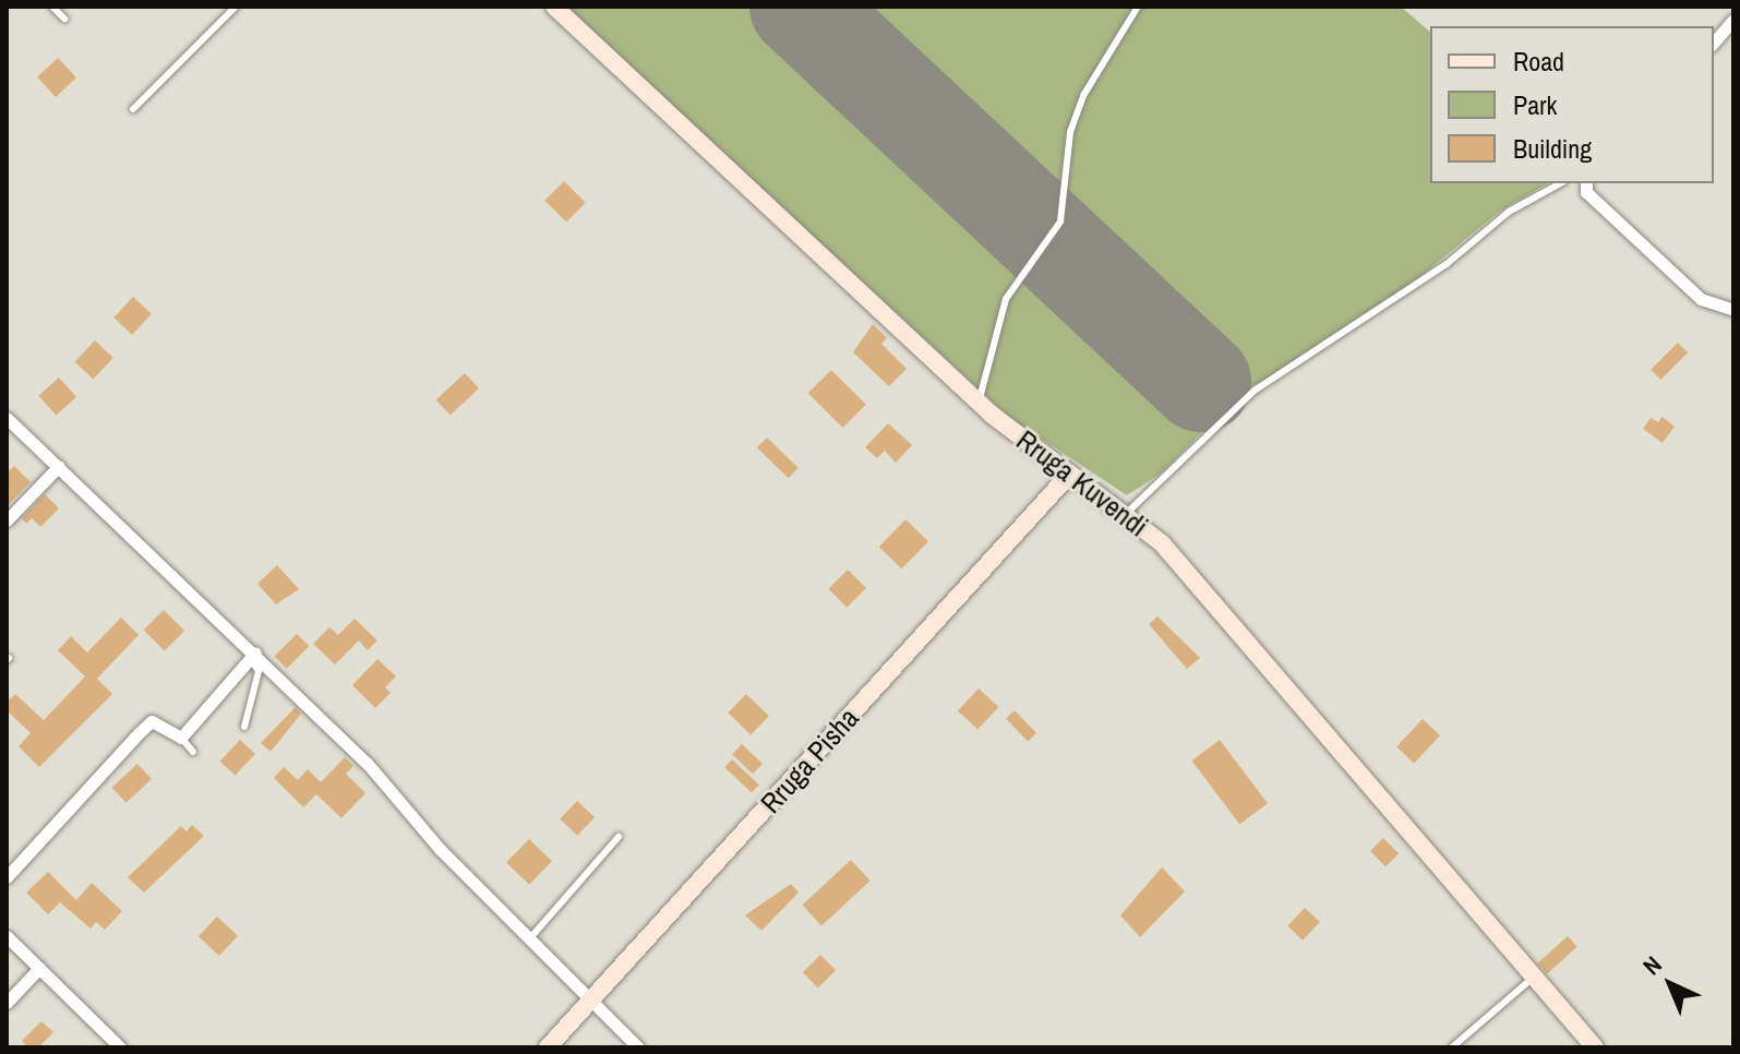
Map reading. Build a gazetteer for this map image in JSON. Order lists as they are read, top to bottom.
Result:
{
  "streets": {
    "street": ["Rruga Kuvendi", "Rruga Pisha"]
  },
  "crossings": [
    ["Rruga Kuvendi", "Rruga Pisha"]
  ],
  "legend": ["Road", "Park", "Building"],
  "north": "top left"
}
